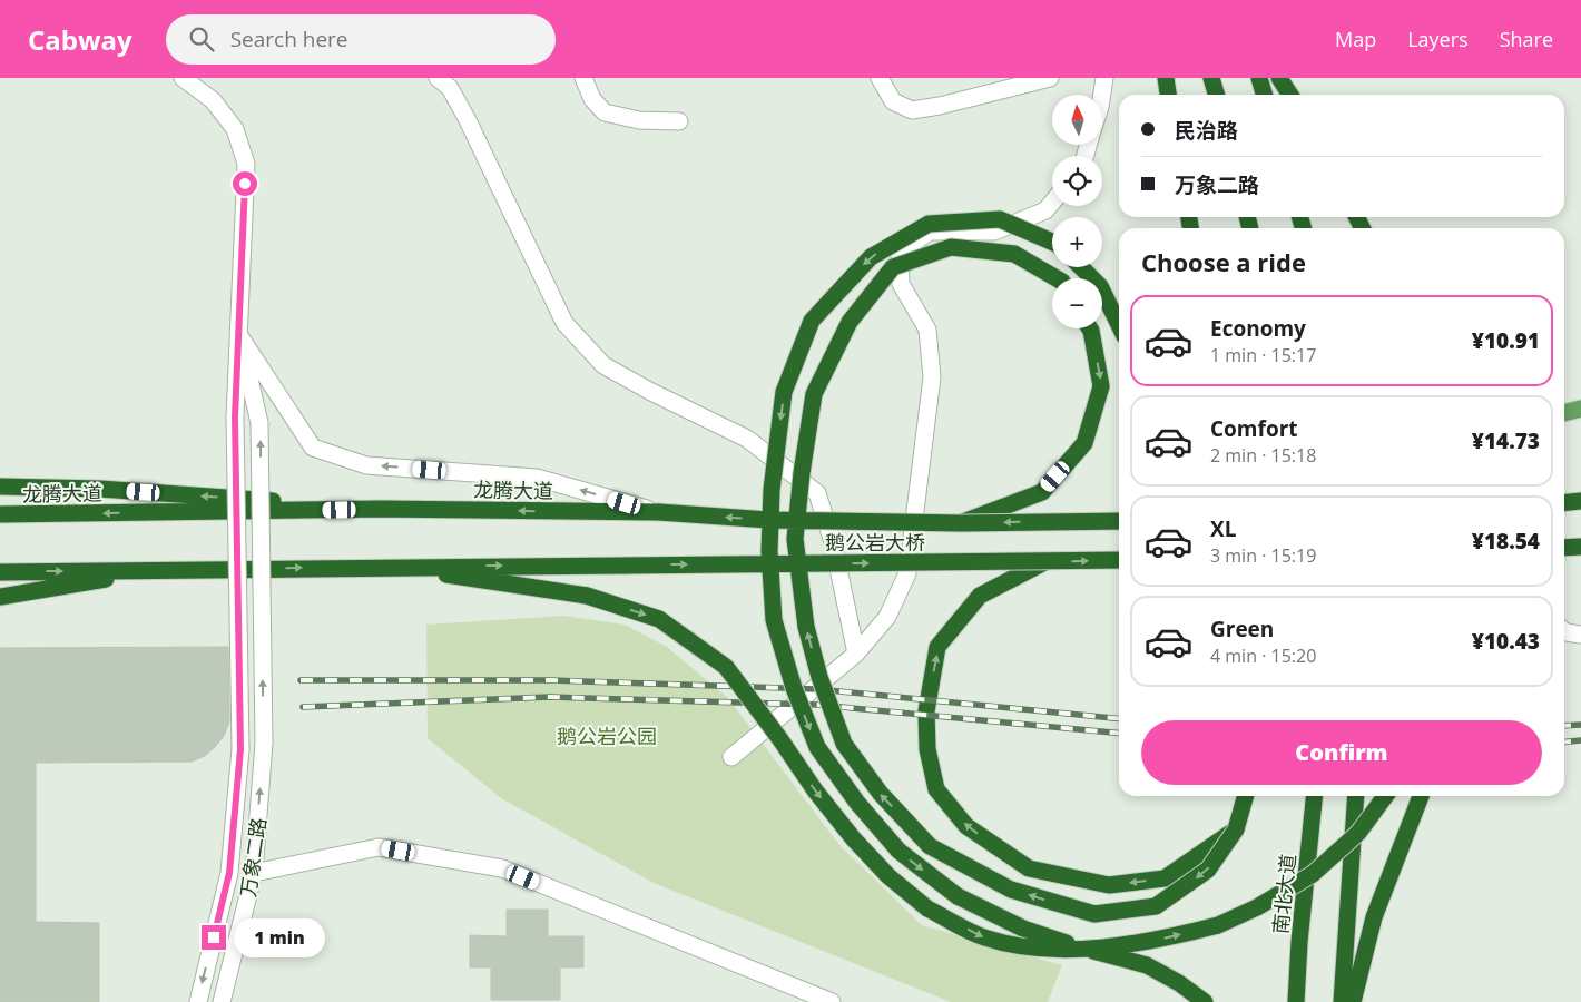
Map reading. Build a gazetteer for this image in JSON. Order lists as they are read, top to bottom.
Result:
{
  "streets": {
    "highway": ["龙腾大道", "鹅公岩大桥", "南北大道"],
    "street": ["万象二路"]
  },
  "crossings": [
    ["龙腾大道", "鹅公岩大桥"]
  ],
  "parks": ["鹅公岩公园"],
  "north": "top",
  "page": {
    "header": "Cabway",
    "search": "Search here",
    "nav": ["Map", "Layers", "Share"],
    "map_buttons": ["+", "−"],
    "banner": ["民治路", "万象二路"],
    "heading": "Choose a ride",
    "list": [
      {
        "name": "Economy",
        "note": "1 min · 15:17",
        "value": "¥10.91"
      },
      {
        "name": "Comfort",
        "note": "2 min · 15:18",
        "value": "¥14.73"
      },
      {
        "name": "XL",
        "note": "3 min · 15:19",
        "value": "¥18.54"
      },
      {
        "name": "Green",
        "note": "4 min · 15:20",
        "value": "¥10.43"
      }
    ],
    "buttons": "Confirm",
    "bubble": "1 min"
  }
}
